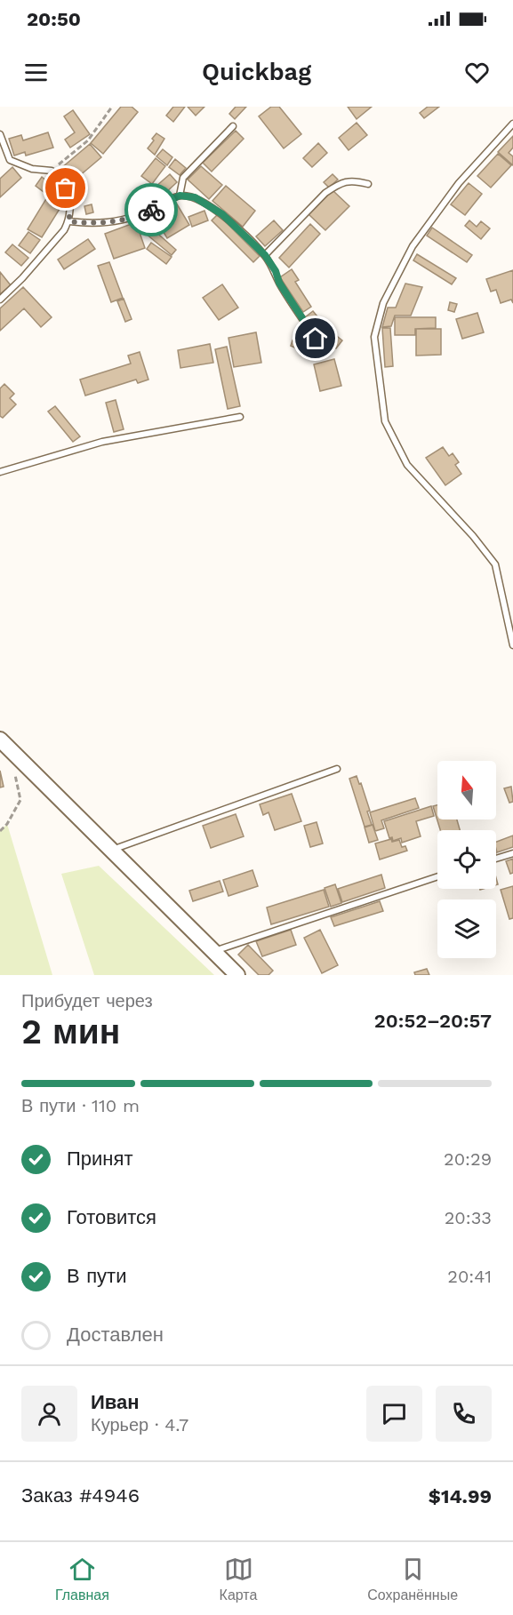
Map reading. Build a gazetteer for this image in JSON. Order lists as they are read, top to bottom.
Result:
{
  "north": "top",
  "page": {
    "status": "20:50",
    "header": "Quickbag",
    "heading": ["2 мин", "Прибудет через", "20:52–20:57"],
    "panel": [
      "Иван",
      "Курьер · 4.7",
      "Заказ #4946",
      "$14.99"
    ],
    "bar": "В пути · 110 m",
    "list": [
      ["Принят", "20:29"],
      ["Готовится", "20:33"],
      ["В пути", "20:41"],
      "Доставлен"
    ],
    "tabs": ["Главная", "Карта", "Сохранённые"]
  }
}
